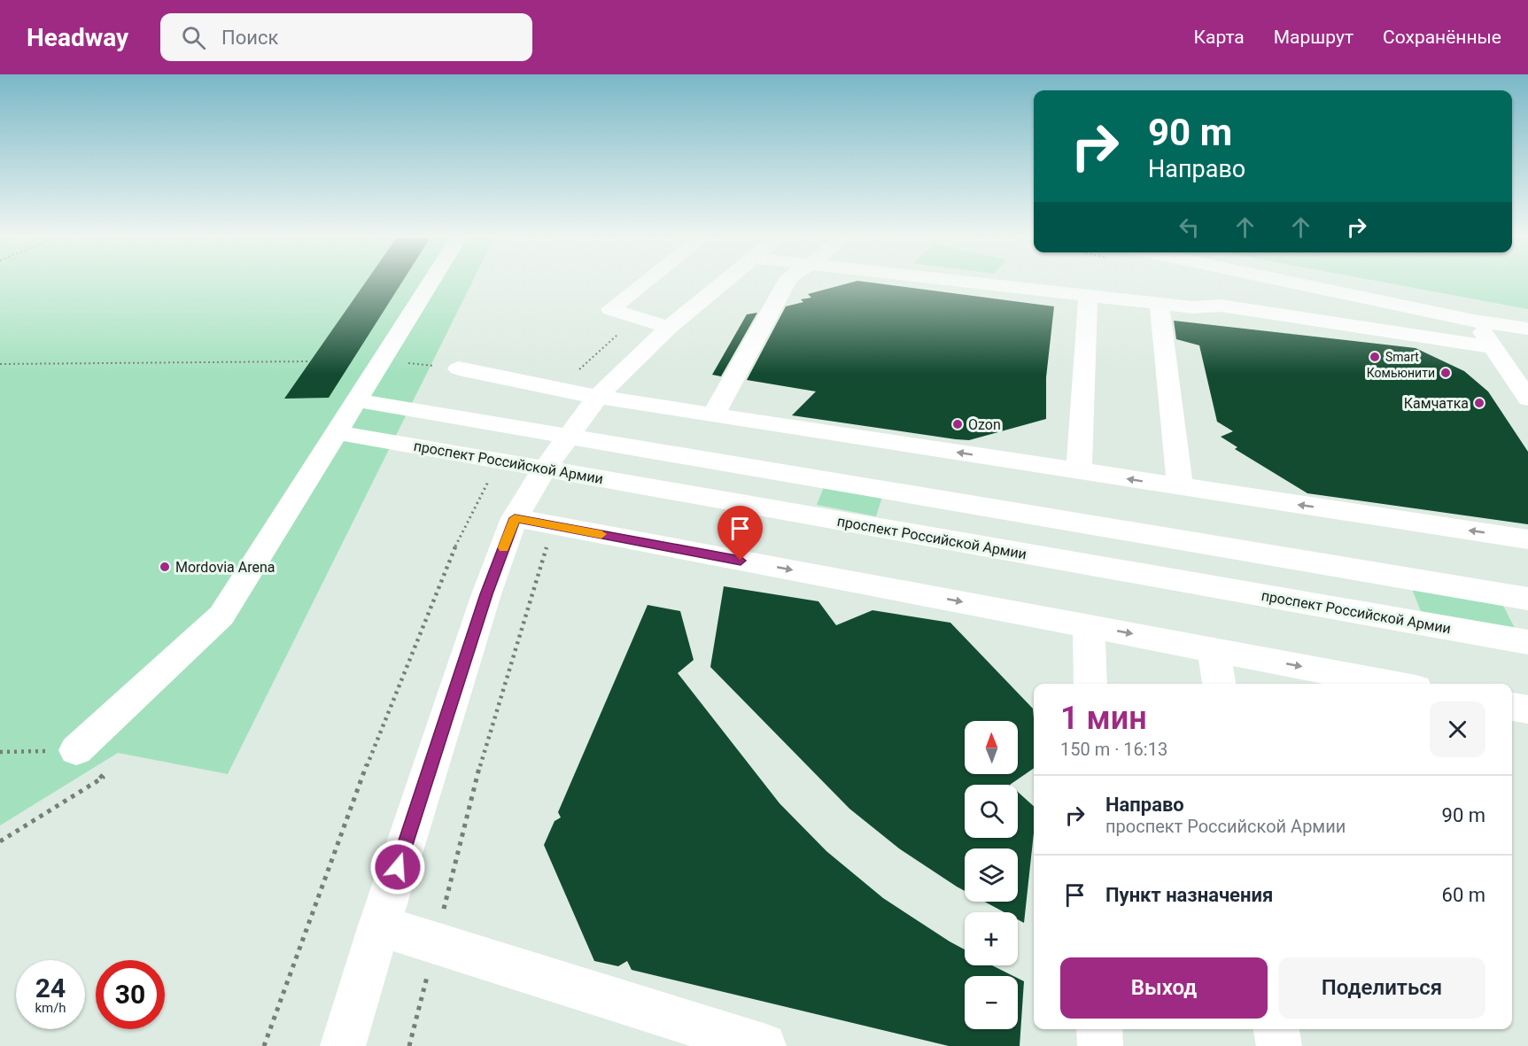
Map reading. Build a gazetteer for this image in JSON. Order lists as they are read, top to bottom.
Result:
{
  "streets": {
    "street": ["проспект Российской Армии"]
  },
  "places": [
    "Smart",
    "Комьюнити",
    "Камчатка",
    "Ozon",
    "Mordovia Arena"
  ],
  "north": "top",
  "page": {
    "header": "Headway",
    "search": "Поиск",
    "nav": ["Карта", "Маршрут", "Сохранённые"],
    "turn": ["90 m", "Направо"],
    "heading": ["1 мин", "150 m · 16:13"],
    "map_buttons": ["+", "−"],
    "list": [
      {
        "name": "Направо",
        "note": "проспект Российской Армии",
        "value": "90 m"
      },
      {
        "name": "Пункт назначения",
        "value": "60 m"
      }
    ],
    "buttons": ["Выход", "Поделиться"],
    "speed": "24 km/h",
    "limit": "30"
  }
}
